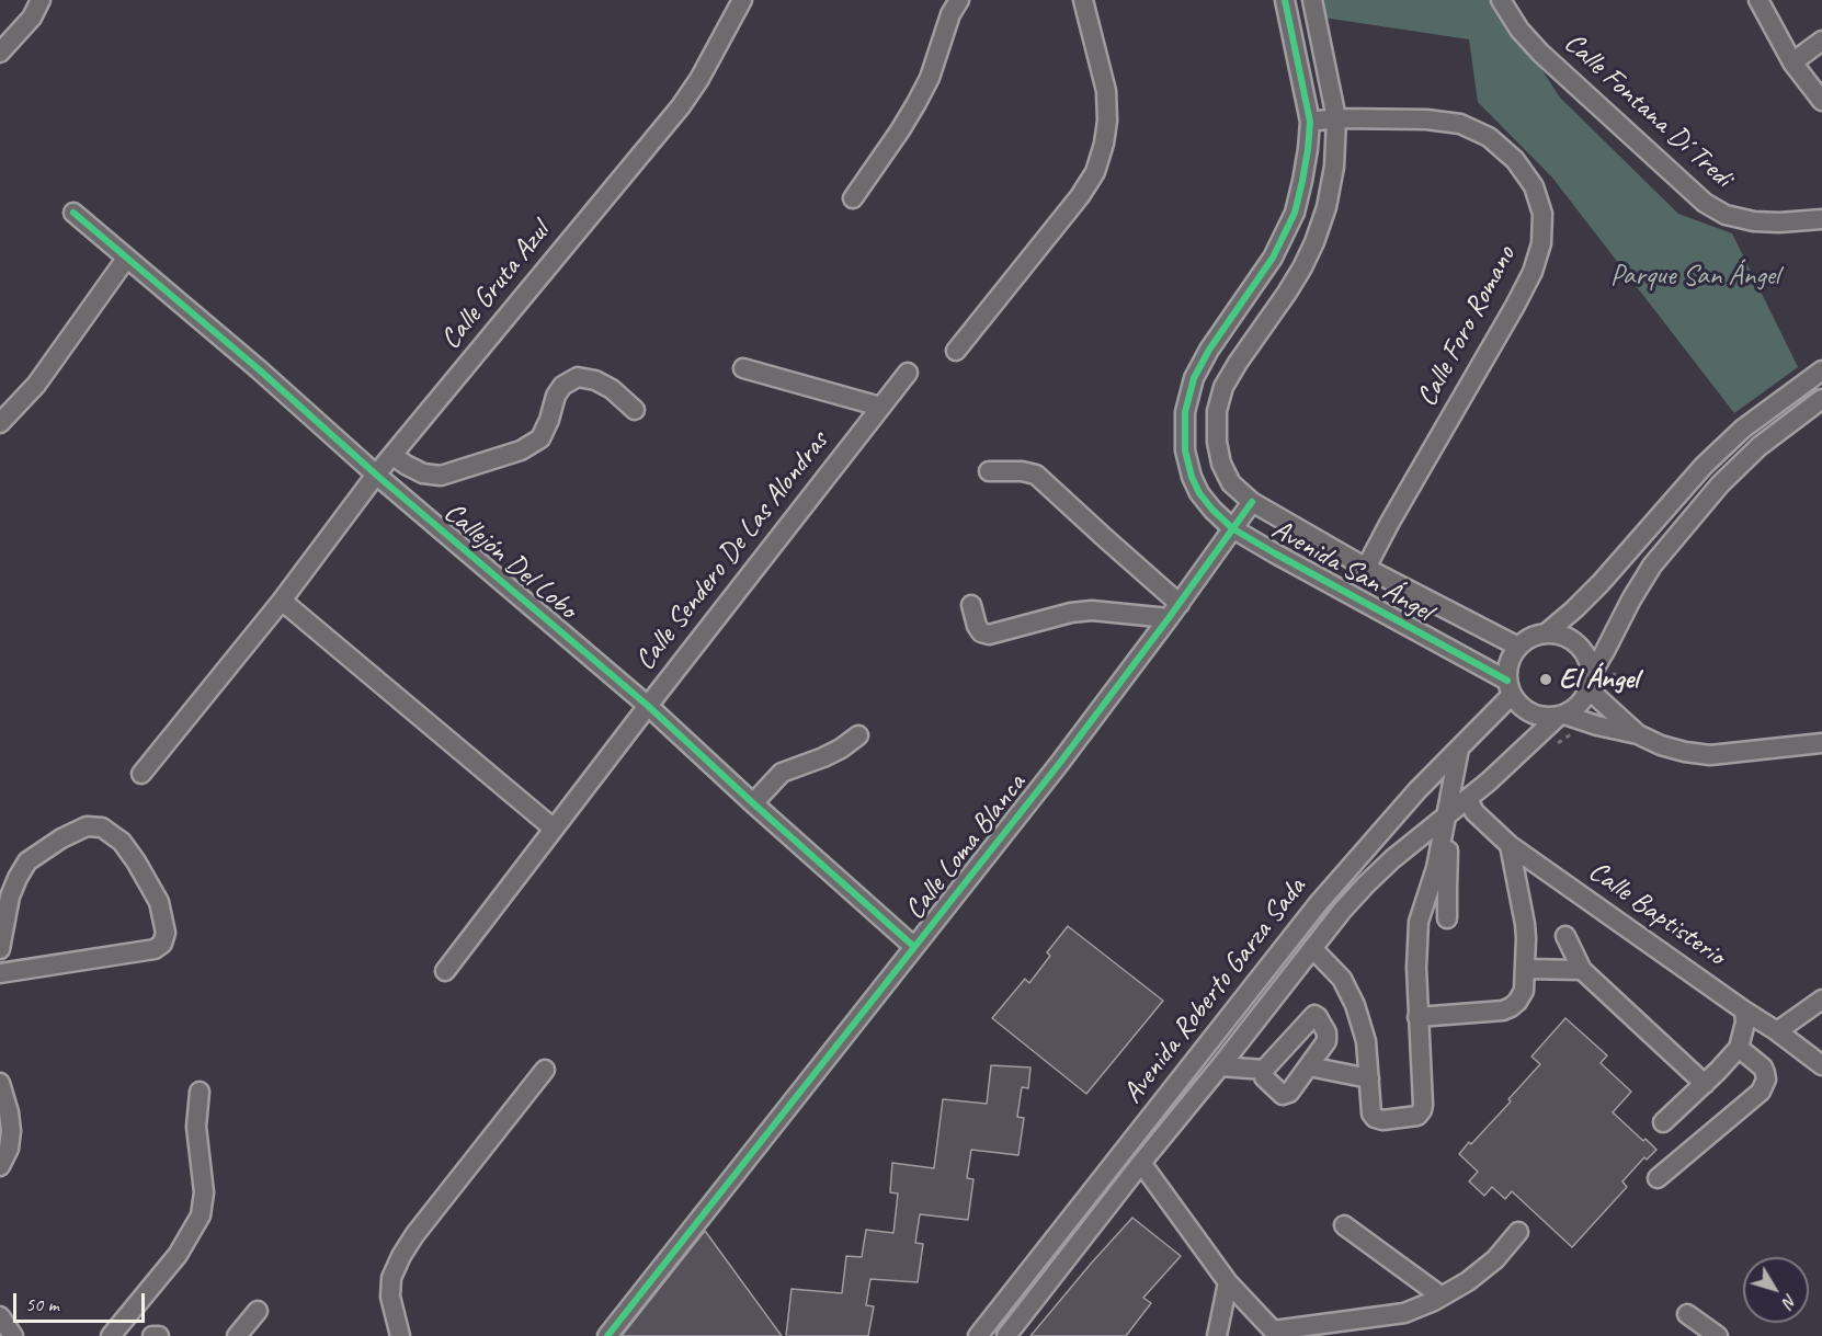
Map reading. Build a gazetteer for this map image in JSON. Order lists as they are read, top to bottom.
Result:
{
  "streets": {
    "street": [
      "Calle Fontana Dí Tredi",
      "Calle Gruta Azul",
      "Calle Foro Romano",
      "Calle Sendero De Las Alondras",
      "Callejón Del Lobo",
      "Avenida San Ángel",
      "Calle Loma Blanca",
      "Calle Baptisterio",
      "Avenida Roberto Garza Sada"
    ]
  },
  "crossings": [
    ["Calle Gruta Azul", "Callejón Del Lobo"],
    ["Calle Foro Romano", "Avenida San Ángel"],
    ["Calle Sendero De Las Alondras", "Callejón Del Lobo"],
    ["Callejón Del Lobo", "Calle Loma Blanca"],
    ["Avenida San Ángel", "Calle Loma Blanca"],
    ["Avenida San Ángel", "Avenida Roberto Garza Sada"],
    ["Calle Baptisterio", "Avenida Roberto Garza Sada"]
  ],
  "parks": ["Parque San Ángel"],
  "places": ["El Ángel"],
  "scale_bar": "50 m",
  "north": "bottom right"
}
